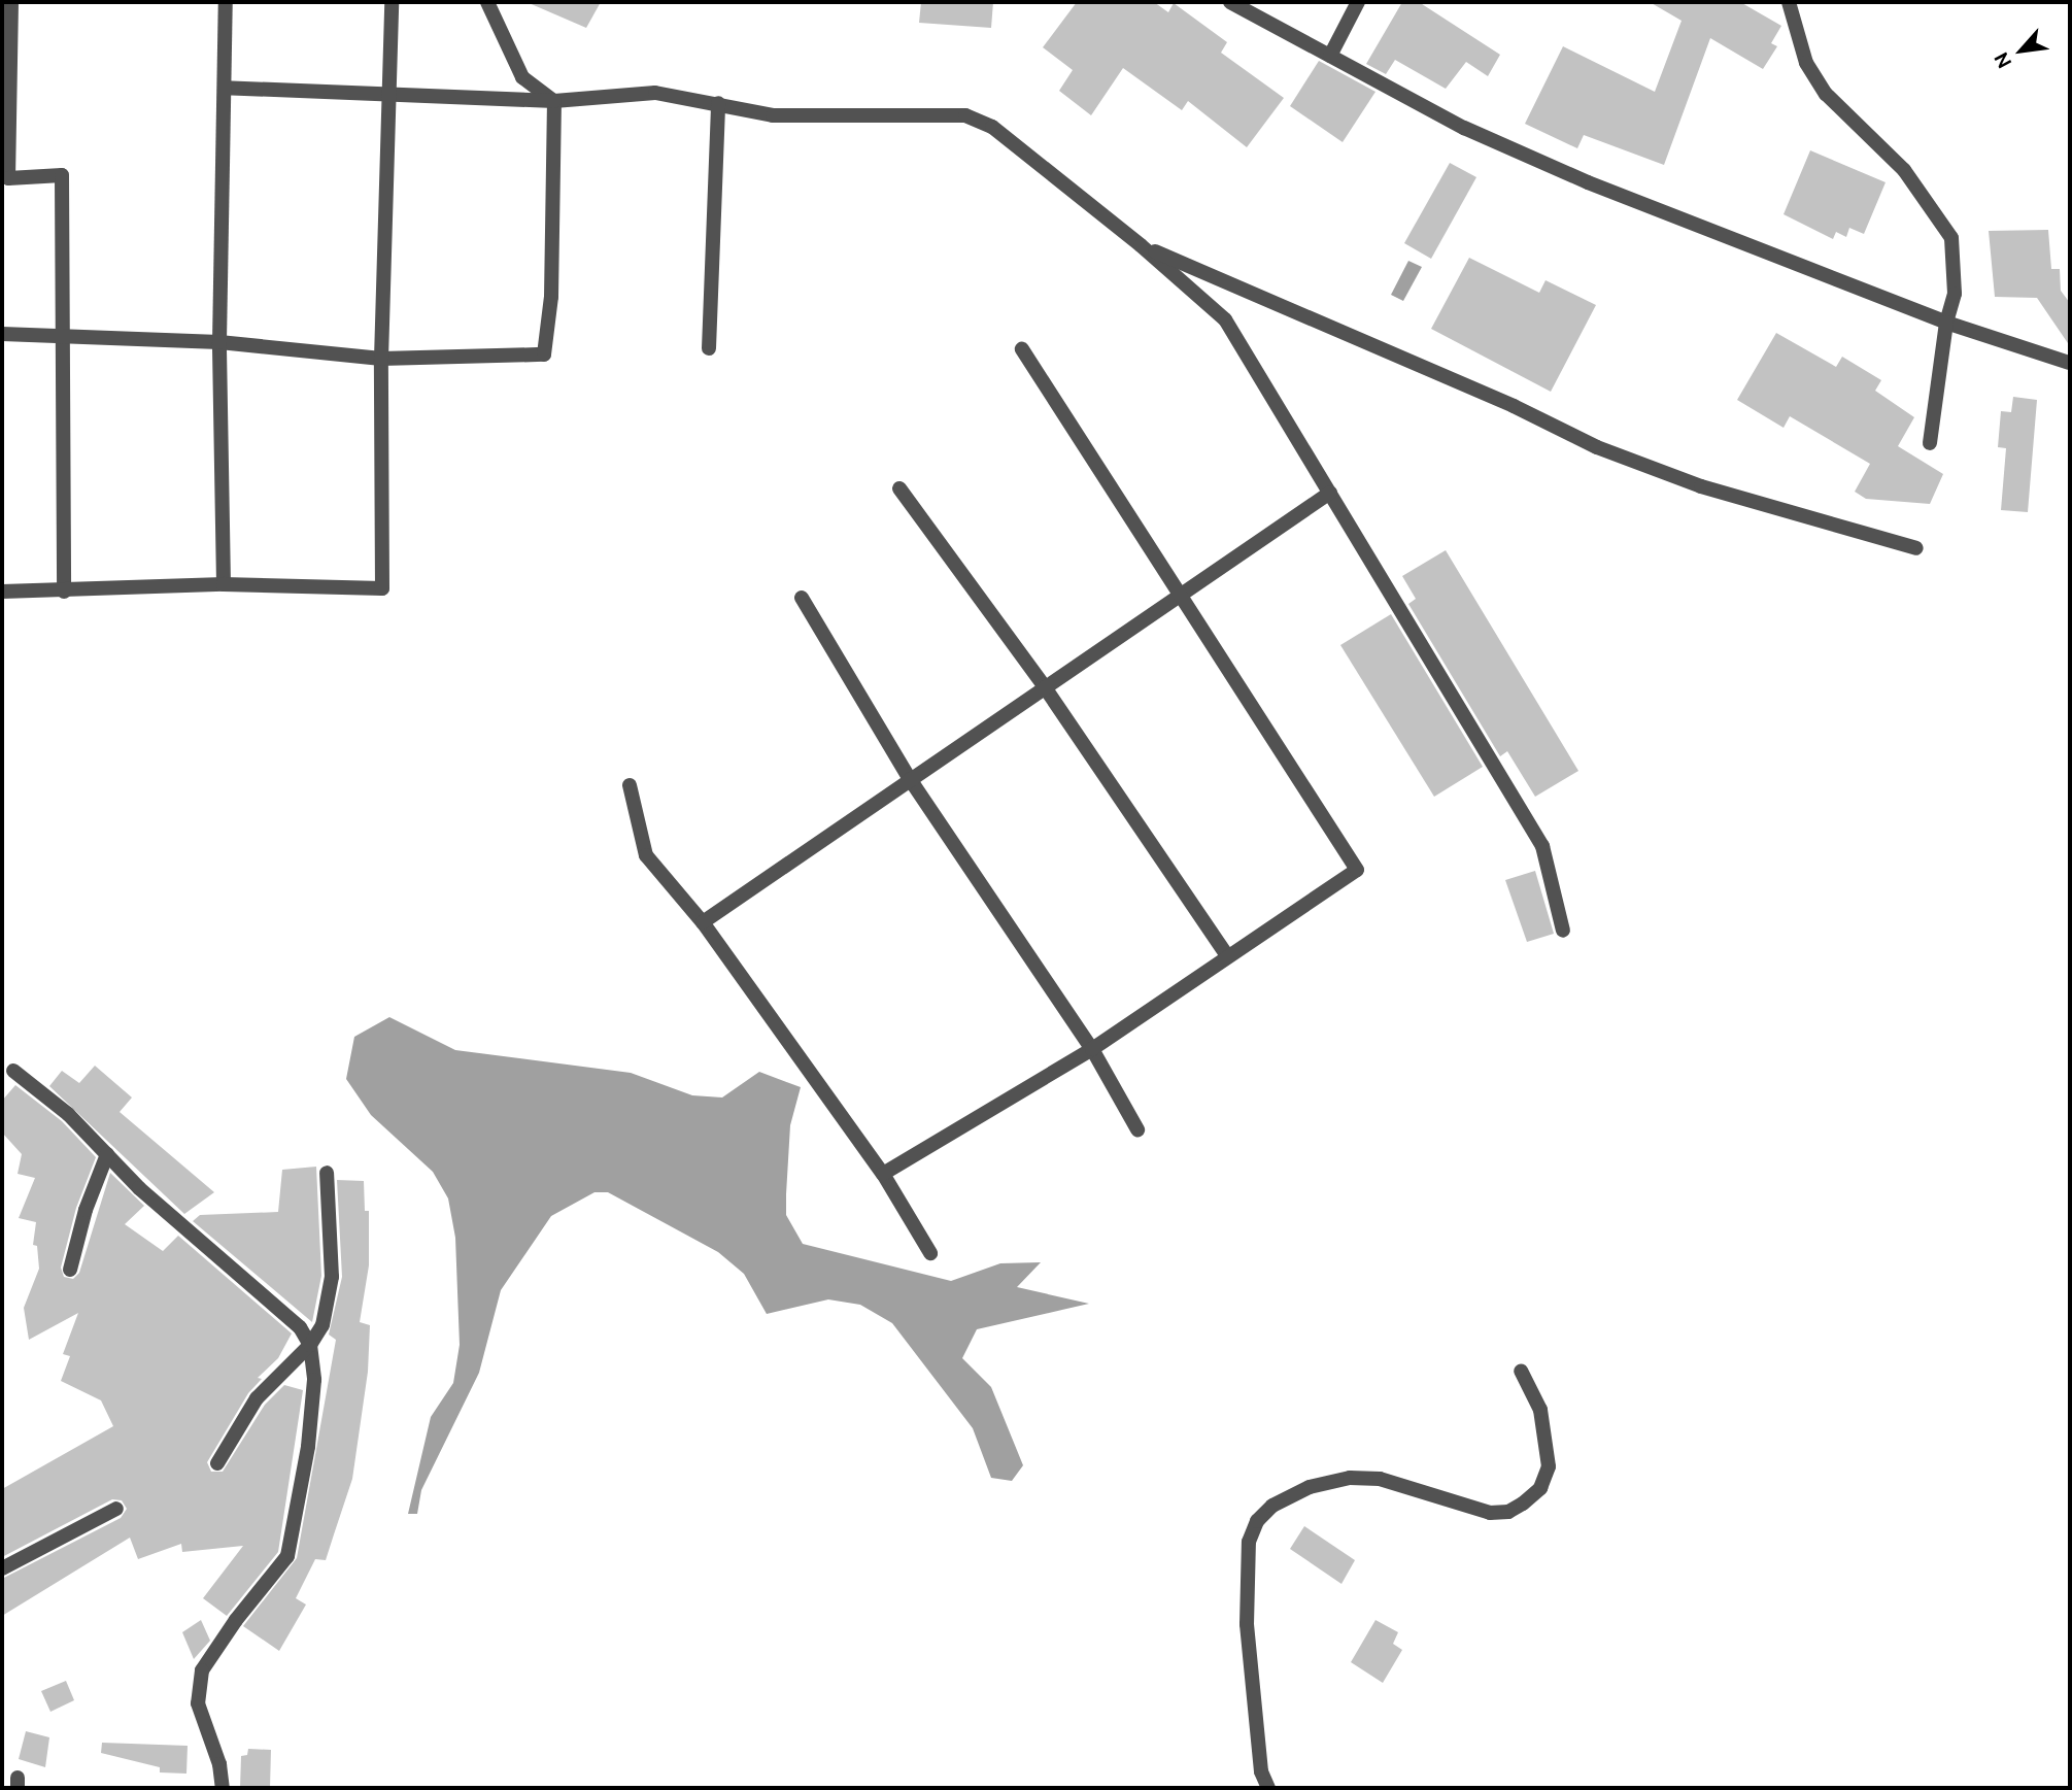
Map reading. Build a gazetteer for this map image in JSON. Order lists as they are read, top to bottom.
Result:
{
  "north": "bottom left"
}
